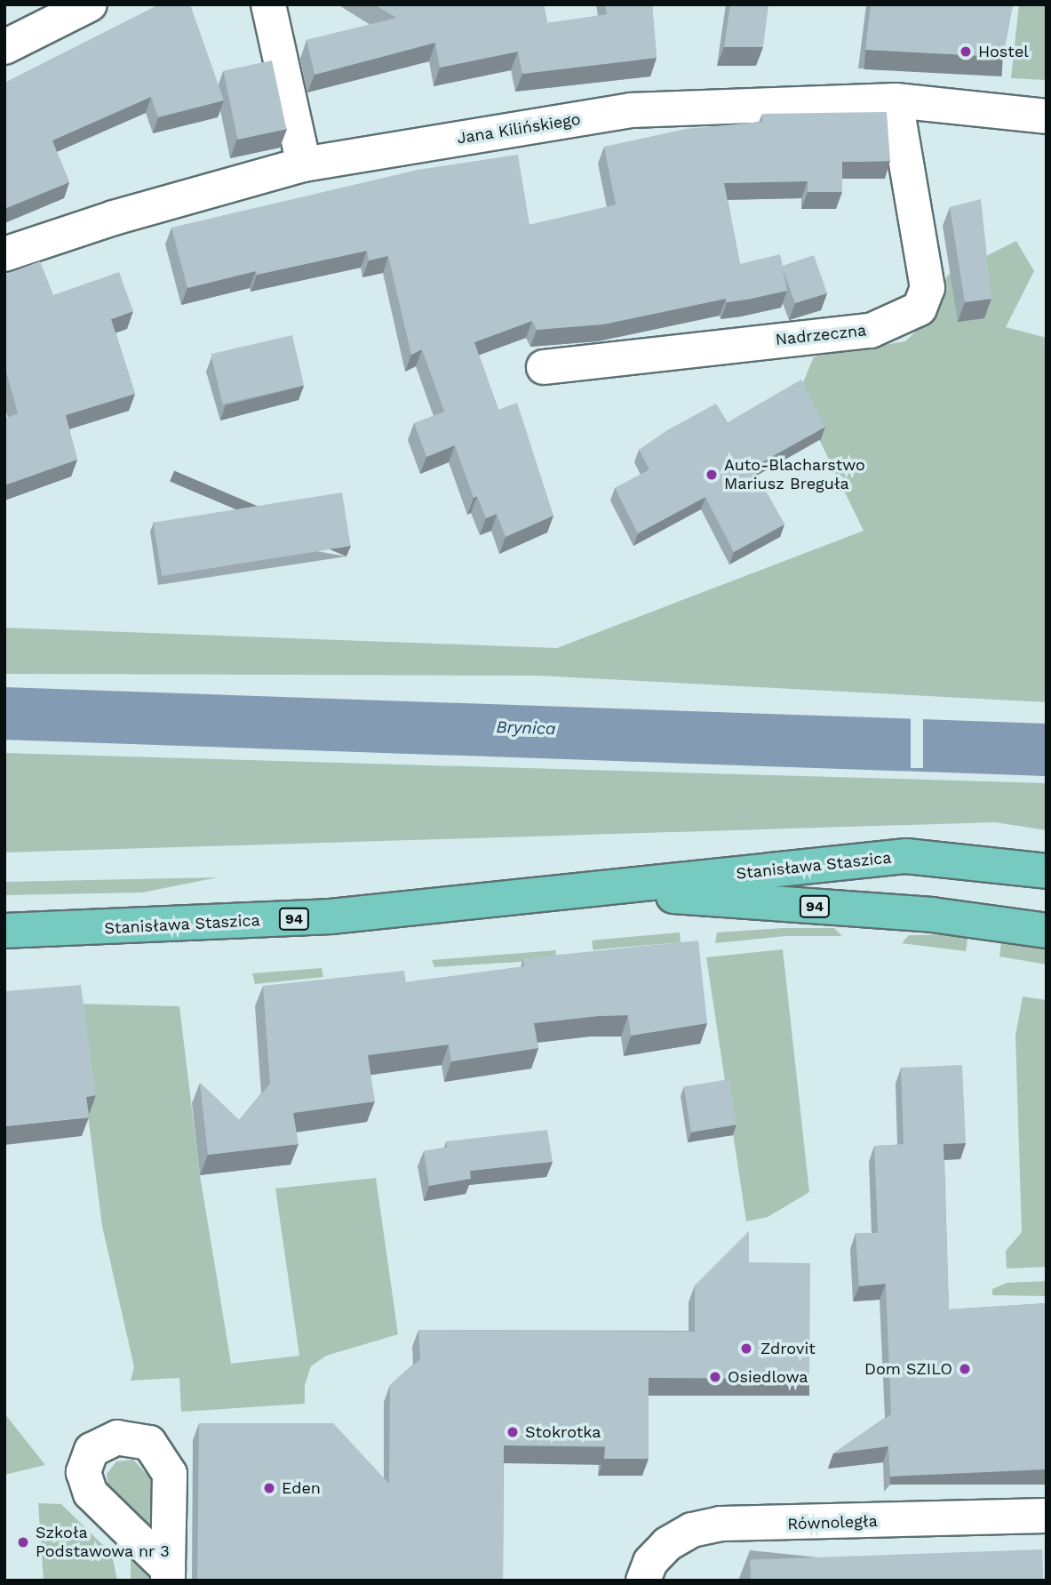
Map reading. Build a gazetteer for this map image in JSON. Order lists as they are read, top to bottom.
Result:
{
  "streets": {
    "main road": ["Stanisława Staszica", "94"],
    "street": ["Jana Kilińskiego", "Nadrzeczna", "Równoległa"]
  },
  "crossings": [
    ["Jana Kilińskiego", "Nadrzeczna"]
  ],
  "water": ["Brynica"],
  "places": [
    "Hostel",
    "Auto-Blacharstwo Mariusz Breguła",
    "Zdrovit",
    "Dom SZILO",
    "Osiedlowa",
    "Stokrotka",
    "Eden",
    "Szkoła Podstawowa nr 3"
  ]
}
